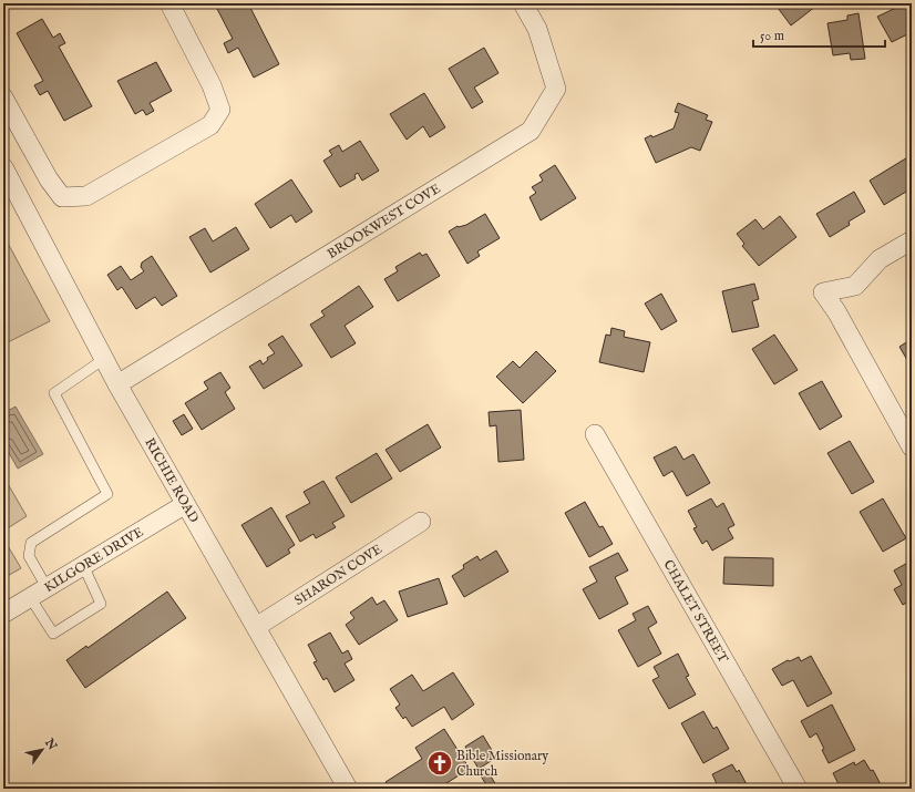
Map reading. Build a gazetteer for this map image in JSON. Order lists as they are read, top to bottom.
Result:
{
  "streets": {
    "street": [
      "BROOKWEST COVE",
      "RICHIE ROAD",
      "KILGORE DRIVE",
      "SHARON COVE",
      "CHALET STREET"
    ]
  },
  "crossings": [
    ["BROOKWEST COVE", "RICHIE ROAD"],
    ["RICHIE ROAD", "KILGORE DRIVE"],
    ["RICHIE ROAD", "SHARON COVE"]
  ],
  "places": {
    "church": ["Bible Missionary Church"]
  },
  "scale_bar": "50 m",
  "north": "top right"
}
